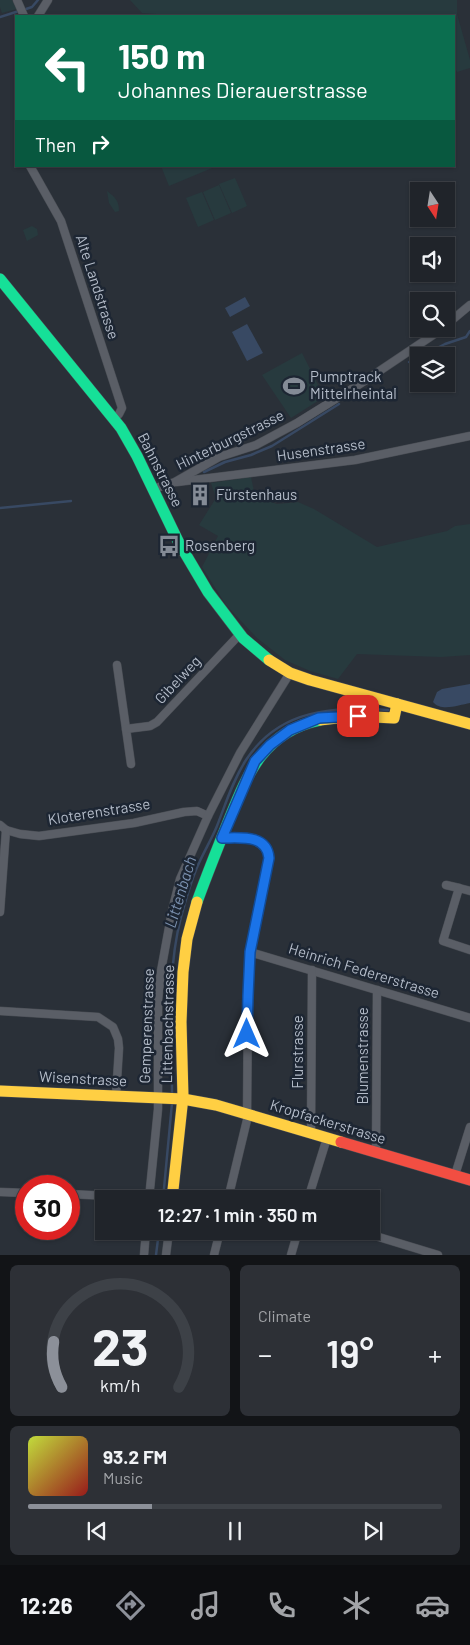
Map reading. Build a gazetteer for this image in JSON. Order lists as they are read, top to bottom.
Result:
{
  "streets": {
    "street": [
      "Alte Landstrasse",
      "Hinterburgstrasse",
      "Husenstrasse",
      "Bahnstrasse",
      "Gibelweg",
      "Kloterenstrasse",
      "Heinrich Federerstrasse",
      "Littenbachstrasse",
      "Gemperenstrasse",
      "Flurstrasse",
      "Blumenstrasse",
      "Wisenstrasse",
      "Kropfackerstrasse"
    ]
  },
  "crossings": [
    ["Alte Landstrasse", "Bahnstrasse"],
    ["Hinterburgstrasse", "Husenstrasse"],
    ["Hinterburgstrasse", "Bahnstrasse"],
    ["Bahnstrasse", "Gibelweg"],
    ["Bahnstrasse", "Littenbachstrasse"],
    ["Bahnstrasse", "Gemperenstrasse"],
    ["Kloterenstrasse", "Gemperenstrasse"],
    ["Heinrich Federerstrasse", "Flurstrasse"],
    ["Heinrich Federerstrasse", "Blumenstrasse"],
    ["Littenbachstrasse", "Wisenstrasse"],
    ["Littenbachstrasse", "Kropfackerstrasse"],
    ["Gemperenstrasse", "Wisenstrasse"],
    ["Flurstrasse", "Kropfackerstrasse"],
    ["Blumenstrasse", "Kropfackerstrasse"],
    ["Wisenstrasse", "Kropfackerstrasse"]
  ],
  "water": ["Littenbach"],
  "places": {
    "sports": ["Pumptrack Mittelrheintal"],
    "building": ["Fürstenhaus"],
    "bus stop": ["Rosenberg"]
  },
  "north": "bottom",
  "page": {
    "turn": ["150 m", "Johannes Dierauerstrasse"],
    "then": "Then",
    "limit": "30",
    "trip": "12:27 · 1 min · 350 m",
    "tile": "Climate",
    "heat": ["−", "19°", "+"],
    "song": ["93.2 FM", "Music"],
    "tabs": "12:26",
    "gauge": ["23", "km/h"]
  }
}
